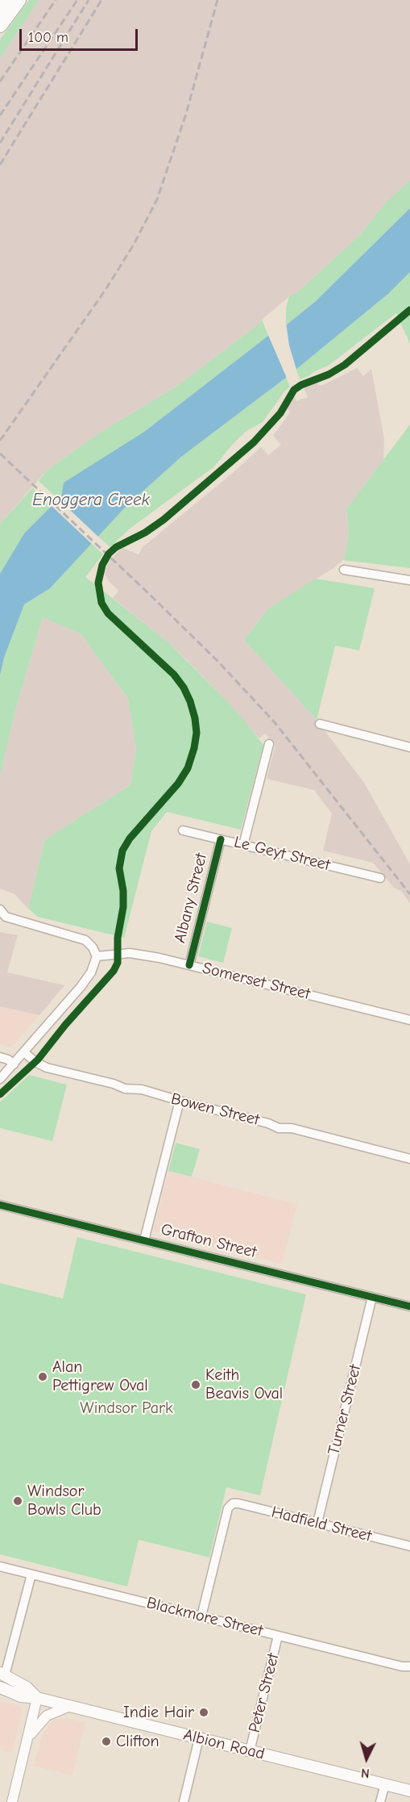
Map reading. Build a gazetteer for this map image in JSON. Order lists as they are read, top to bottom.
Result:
{
  "streets": {
    "main road": ["Albion Road"],
    "street": [
      "Le Geyt Street",
      "Albany Street",
      "Somerset Street",
      "Bowen Street",
      "Grafton Street",
      "Turner Street",
      "Hadfield Street",
      "Blackmore Street",
      "Peter Street"
    ]
  },
  "crossings": [
    ["Le Geyt Street", "Albany Street"],
    ["Albany Street", "Somerset Street"],
    ["Grafton Street", "Turner Street"],
    ["Turner Street", "Hadfield Street"],
    ["Hadfield Street", "Blackmore Street"],
    ["Blackmore Street", "Peter Street"],
    ["Peter Street", "Albion Road"]
  ],
  "water": ["Enoggera Creek"],
  "parks": ["Windsor Park"],
  "places": [
    "Alan Pettigrew Oval",
    "Keith Beavis Oval",
    "Windsor Bowls Club",
    "Indie Hair",
    "Clifton"
  ],
  "scale_bar": "100 m",
  "north": "bottom"
}
